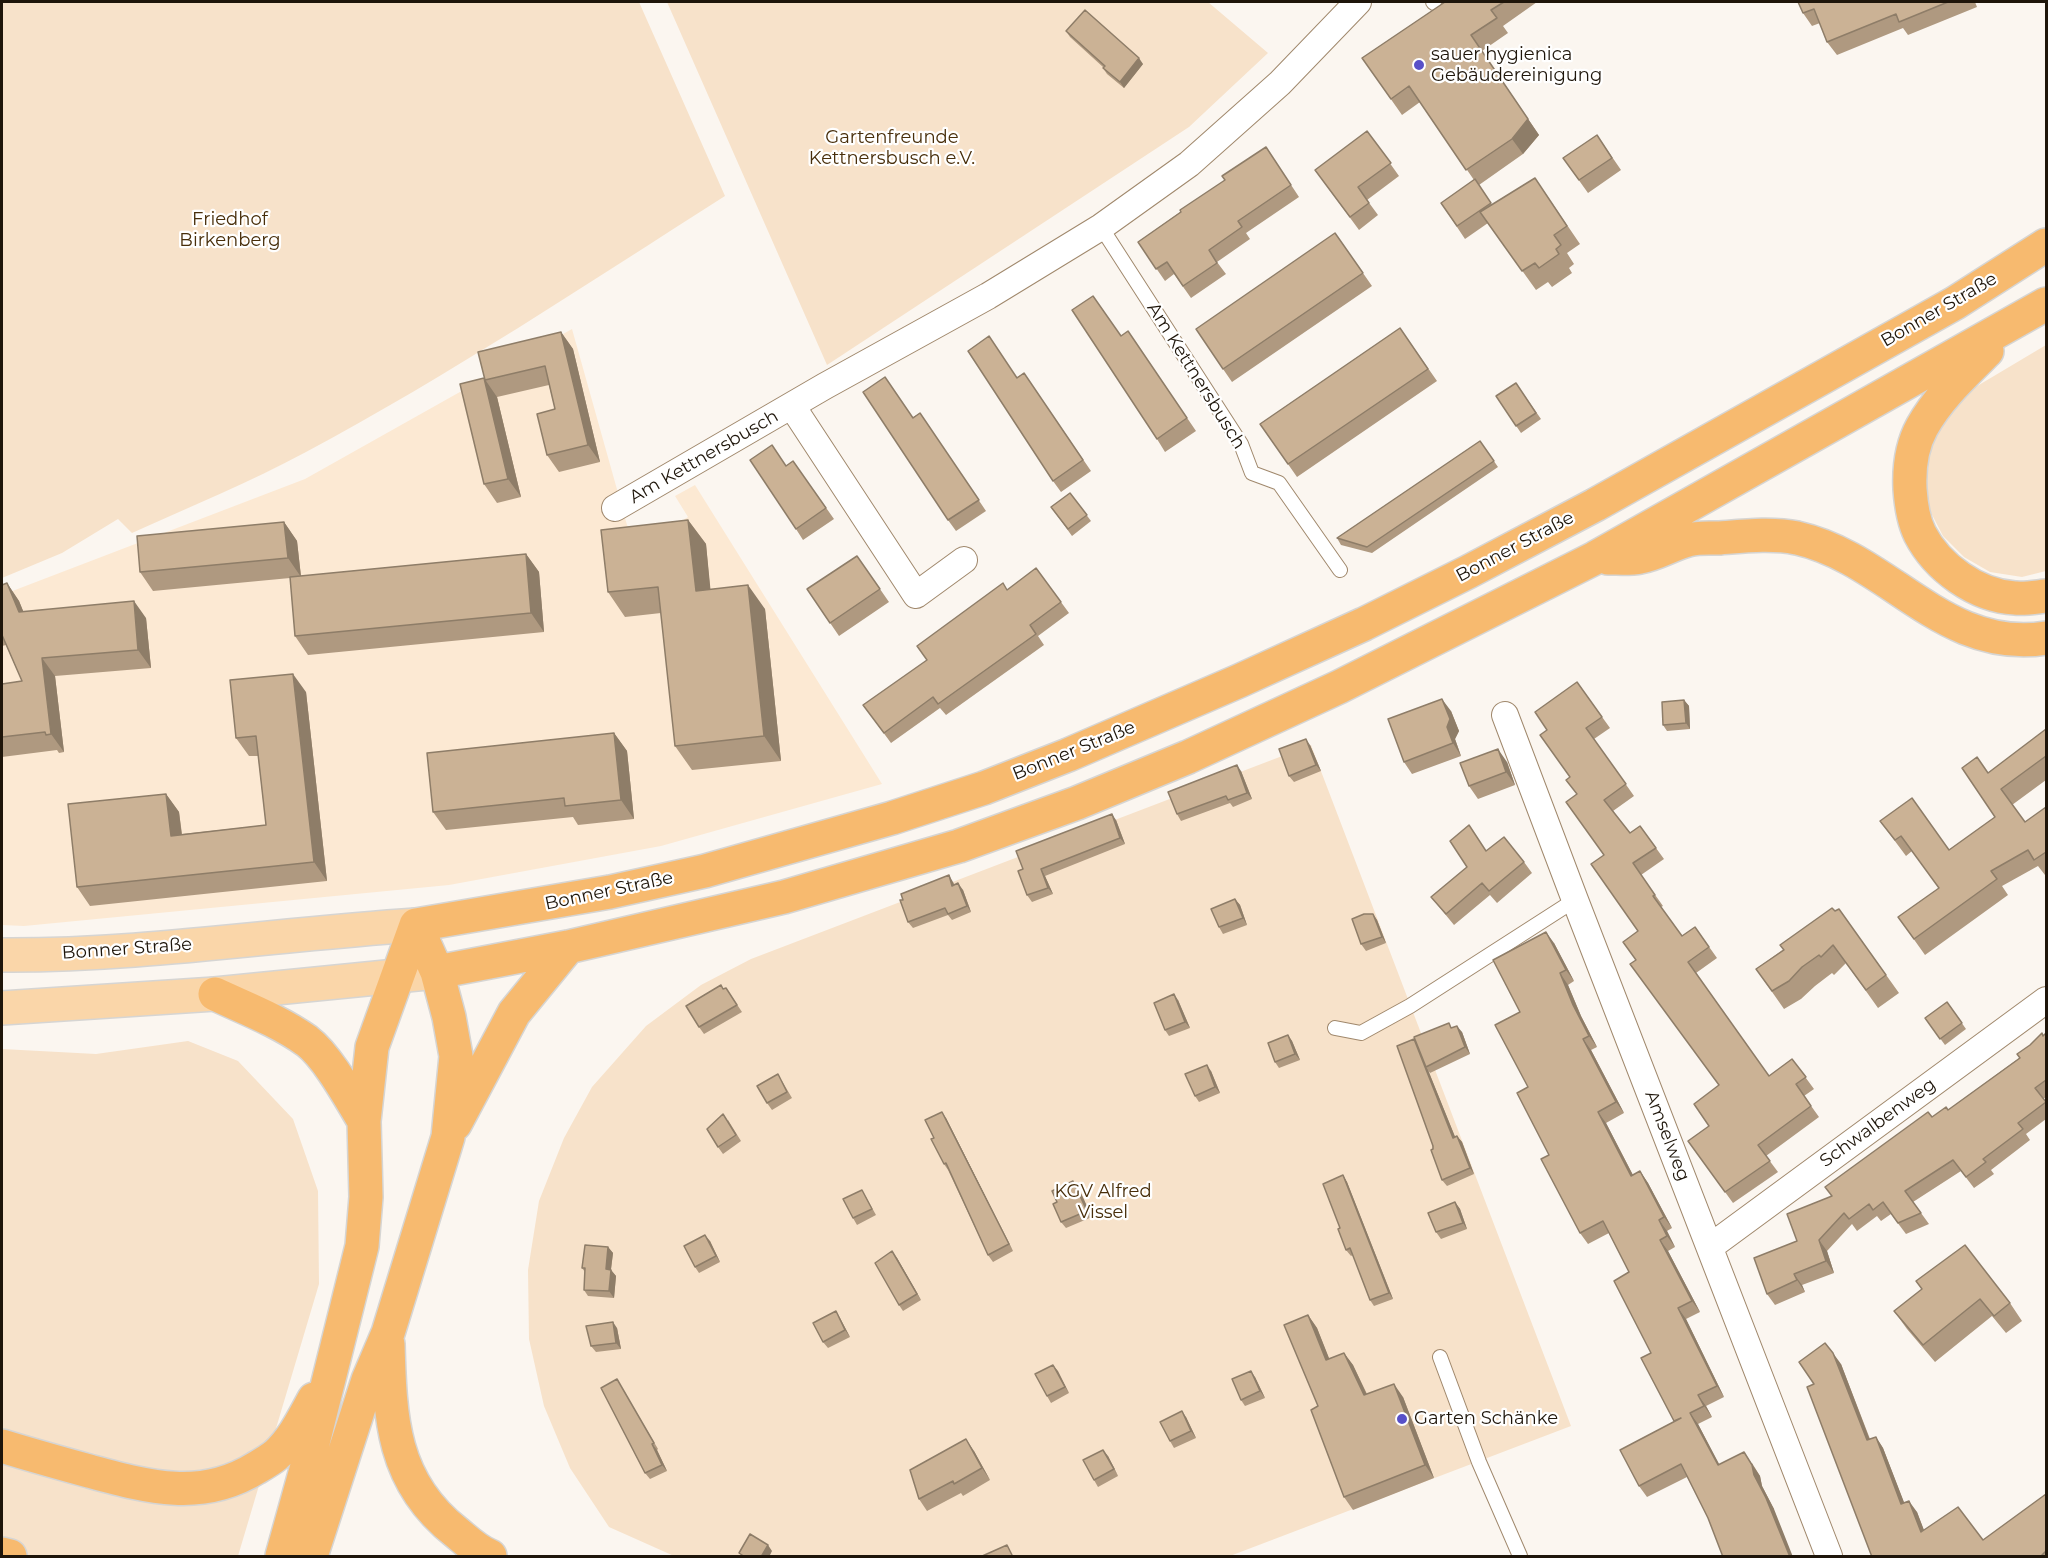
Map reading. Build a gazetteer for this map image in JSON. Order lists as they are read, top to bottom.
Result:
{
  "streets": {
    "highway": ["Bonner Straße"],
    "street": ["Am Kettnersbusch", "Schwalbenweg", "Amselweg"]
  },
  "crossings": [
    ["Schwalbenweg", "Amselweg"]
  ],
  "parks": ["Gartenfreunde Kettnersbusch e.V.", "Friedhof Birkenberg", "KGV Alfred Vissel"],
  "places": ["sauer hygienica Gebäudereinigung", "Garten Schänke"]
}
